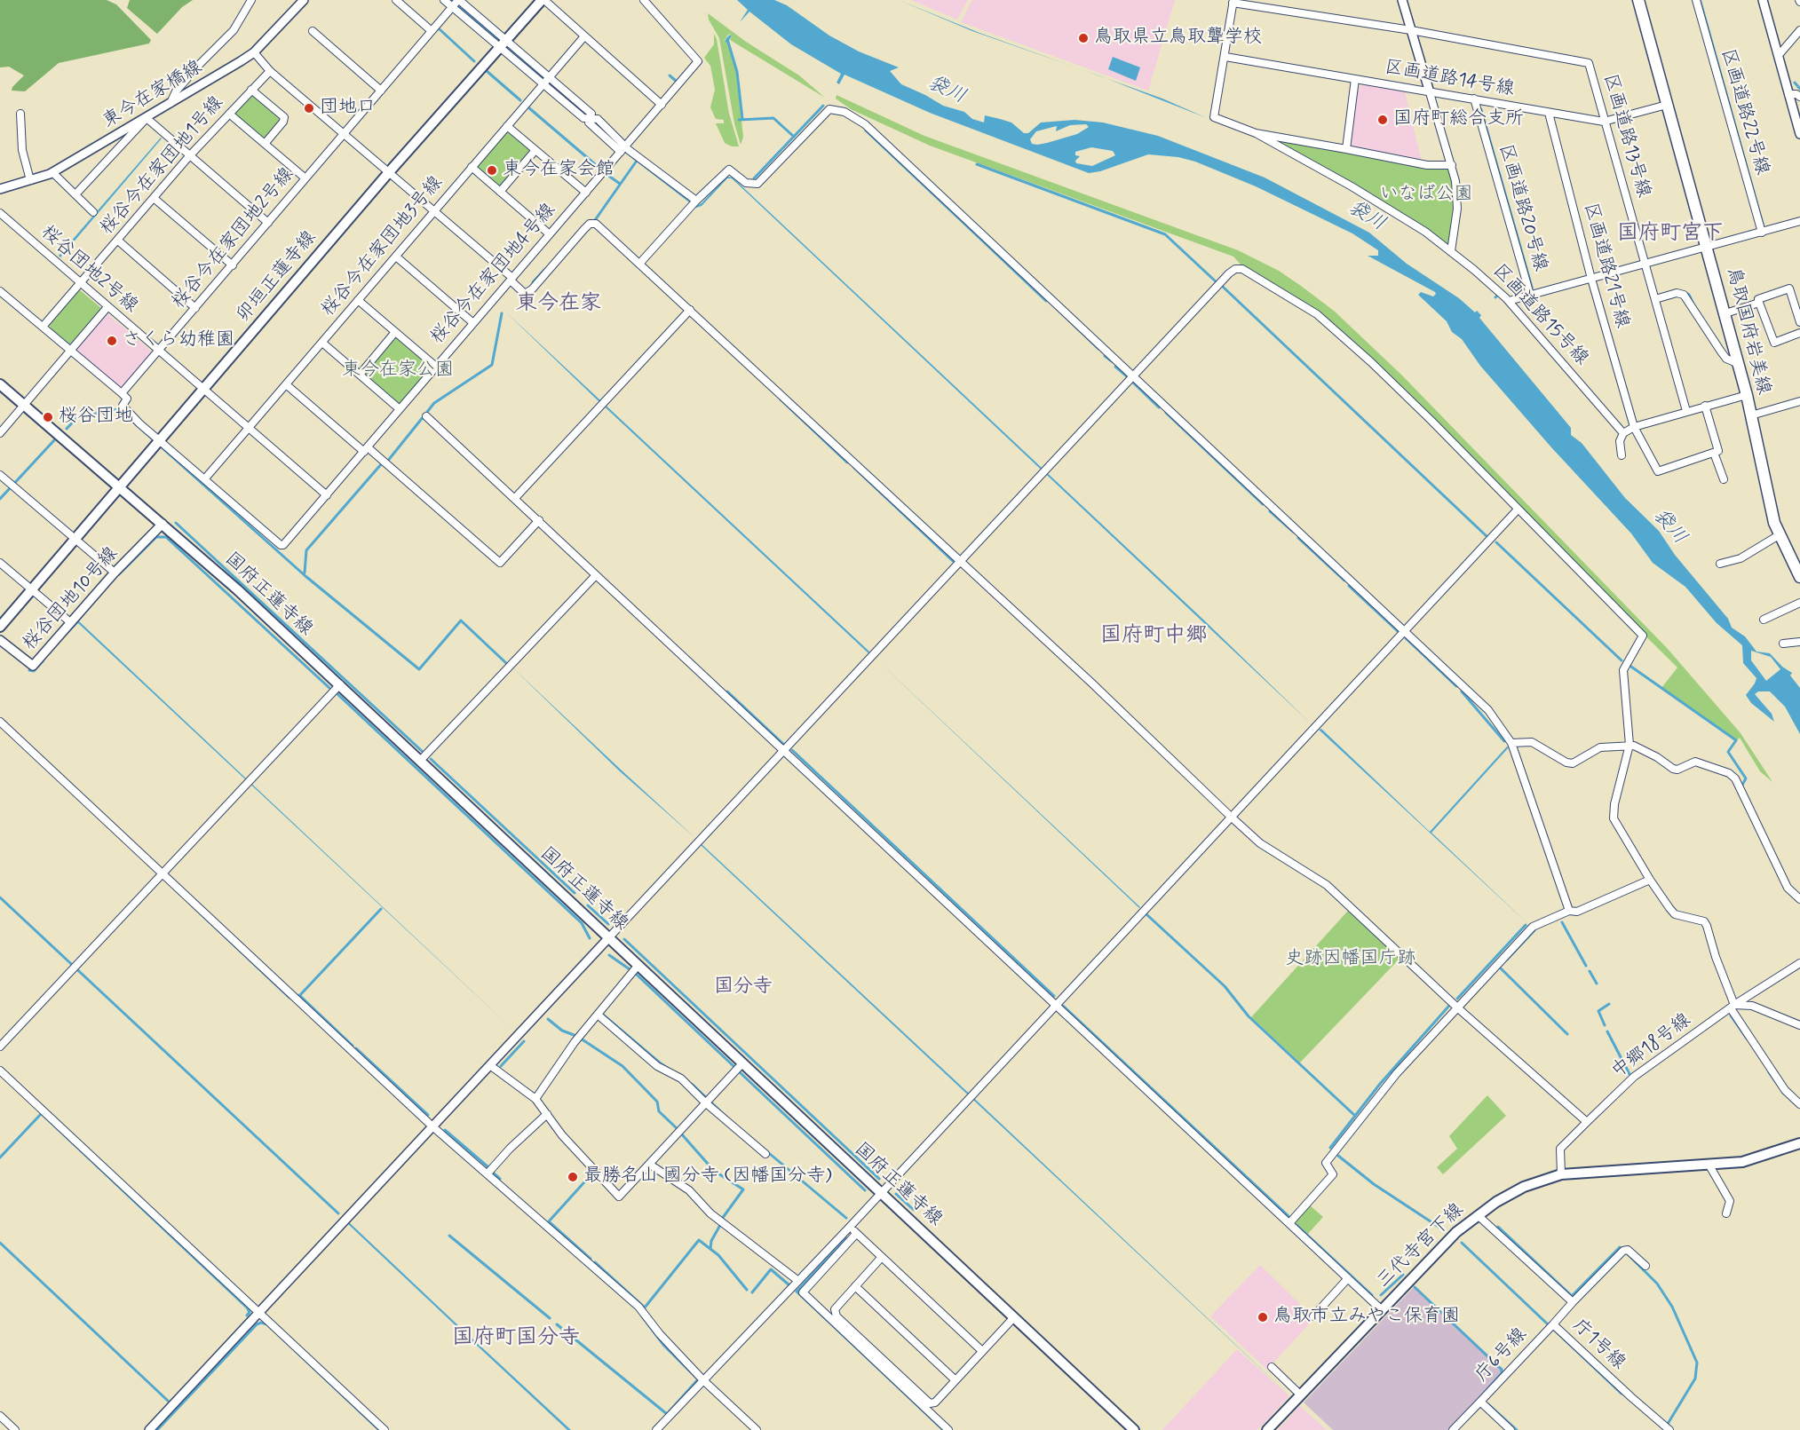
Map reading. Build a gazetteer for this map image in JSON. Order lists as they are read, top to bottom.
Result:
{
  "streets": {
    "main road": [
      "卯垣正蓮寺線",
      "鳥取国府岩美線",
      "国府正蓮寺線",
      "三代寺宮下線"
    ],
    "street": [
      "区画道路14号線",
      "東今在家橋線",
      "区画道路22号線",
      "区画道路13号線",
      "桜谷今在家団地1号線",
      "区画道路20号線",
      "桜谷今在家団地2号線",
      "桜谷今在家団地3号線",
      "区画道路21号線",
      "桜谷団地2号線",
      "桜谷今在家団地4号線",
      "区画道路15号線",
      "桜谷団地10号線",
      "中郷18号線",
      "庁1号線",
      "庁6号線"
    ]
  },
  "crossings": [
    ["区画道路14号線", "区画道路13号線"],
    ["区画道路14号線", "区画道路20号線"],
    ["区画道路14号線", "区画道路21号線"],
    ["区画道路14号線", "鳥取国府岩美線"],
    ["桜谷今在家団地1号線", "桜谷団地2号線"],
    ["桜谷今在家団地2号線", "桜谷団地2号線"],
    ["桜谷今在家団地2号線", "桜谷今在家団地4号線"],
    ["桜谷今在家団地3号線", "桜谷団地2号線"],
    ["桜谷今在家団地3号線", "桜谷今在家団地4号線"],
    ["桜谷団地2号線", "桜谷今在家団地4号線"],
    ["桜谷団地2号線", "卯垣正蓮寺線"],
    ["桜谷今在家団地4号線", "卯垣正蓮寺線"],
    ["卯垣正蓮寺線", "国府正蓮寺線"],
    ["国府正蓮寺線", "桜谷団地10号線"],
    ["中郷18号線", "三代寺宮下線"],
    ["三代寺宮下線", "庁1号線"],
    ["庁1号線", "庁6号線"]
  ],
  "districts": [
    "国府町宮下",
    "東今在家",
    "国府町中郷",
    "国分寺",
    "国府町国分寺"
  ],
  "water": ["袋川"],
  "parks": ["いなば公園", "東今在家公園", "史跡因幡国庁跡"],
  "places": [
    "鳥取県立鳥取聾学校",
    "団地口",
    "国府町総合支所",
    "東今在家会館",
    "さくら幼稚園",
    "桜谷団地",
    "最勝名山 國分寺 (因幡国分寺)",
    "鳥取市立みやこ保育園"
  ]
}
